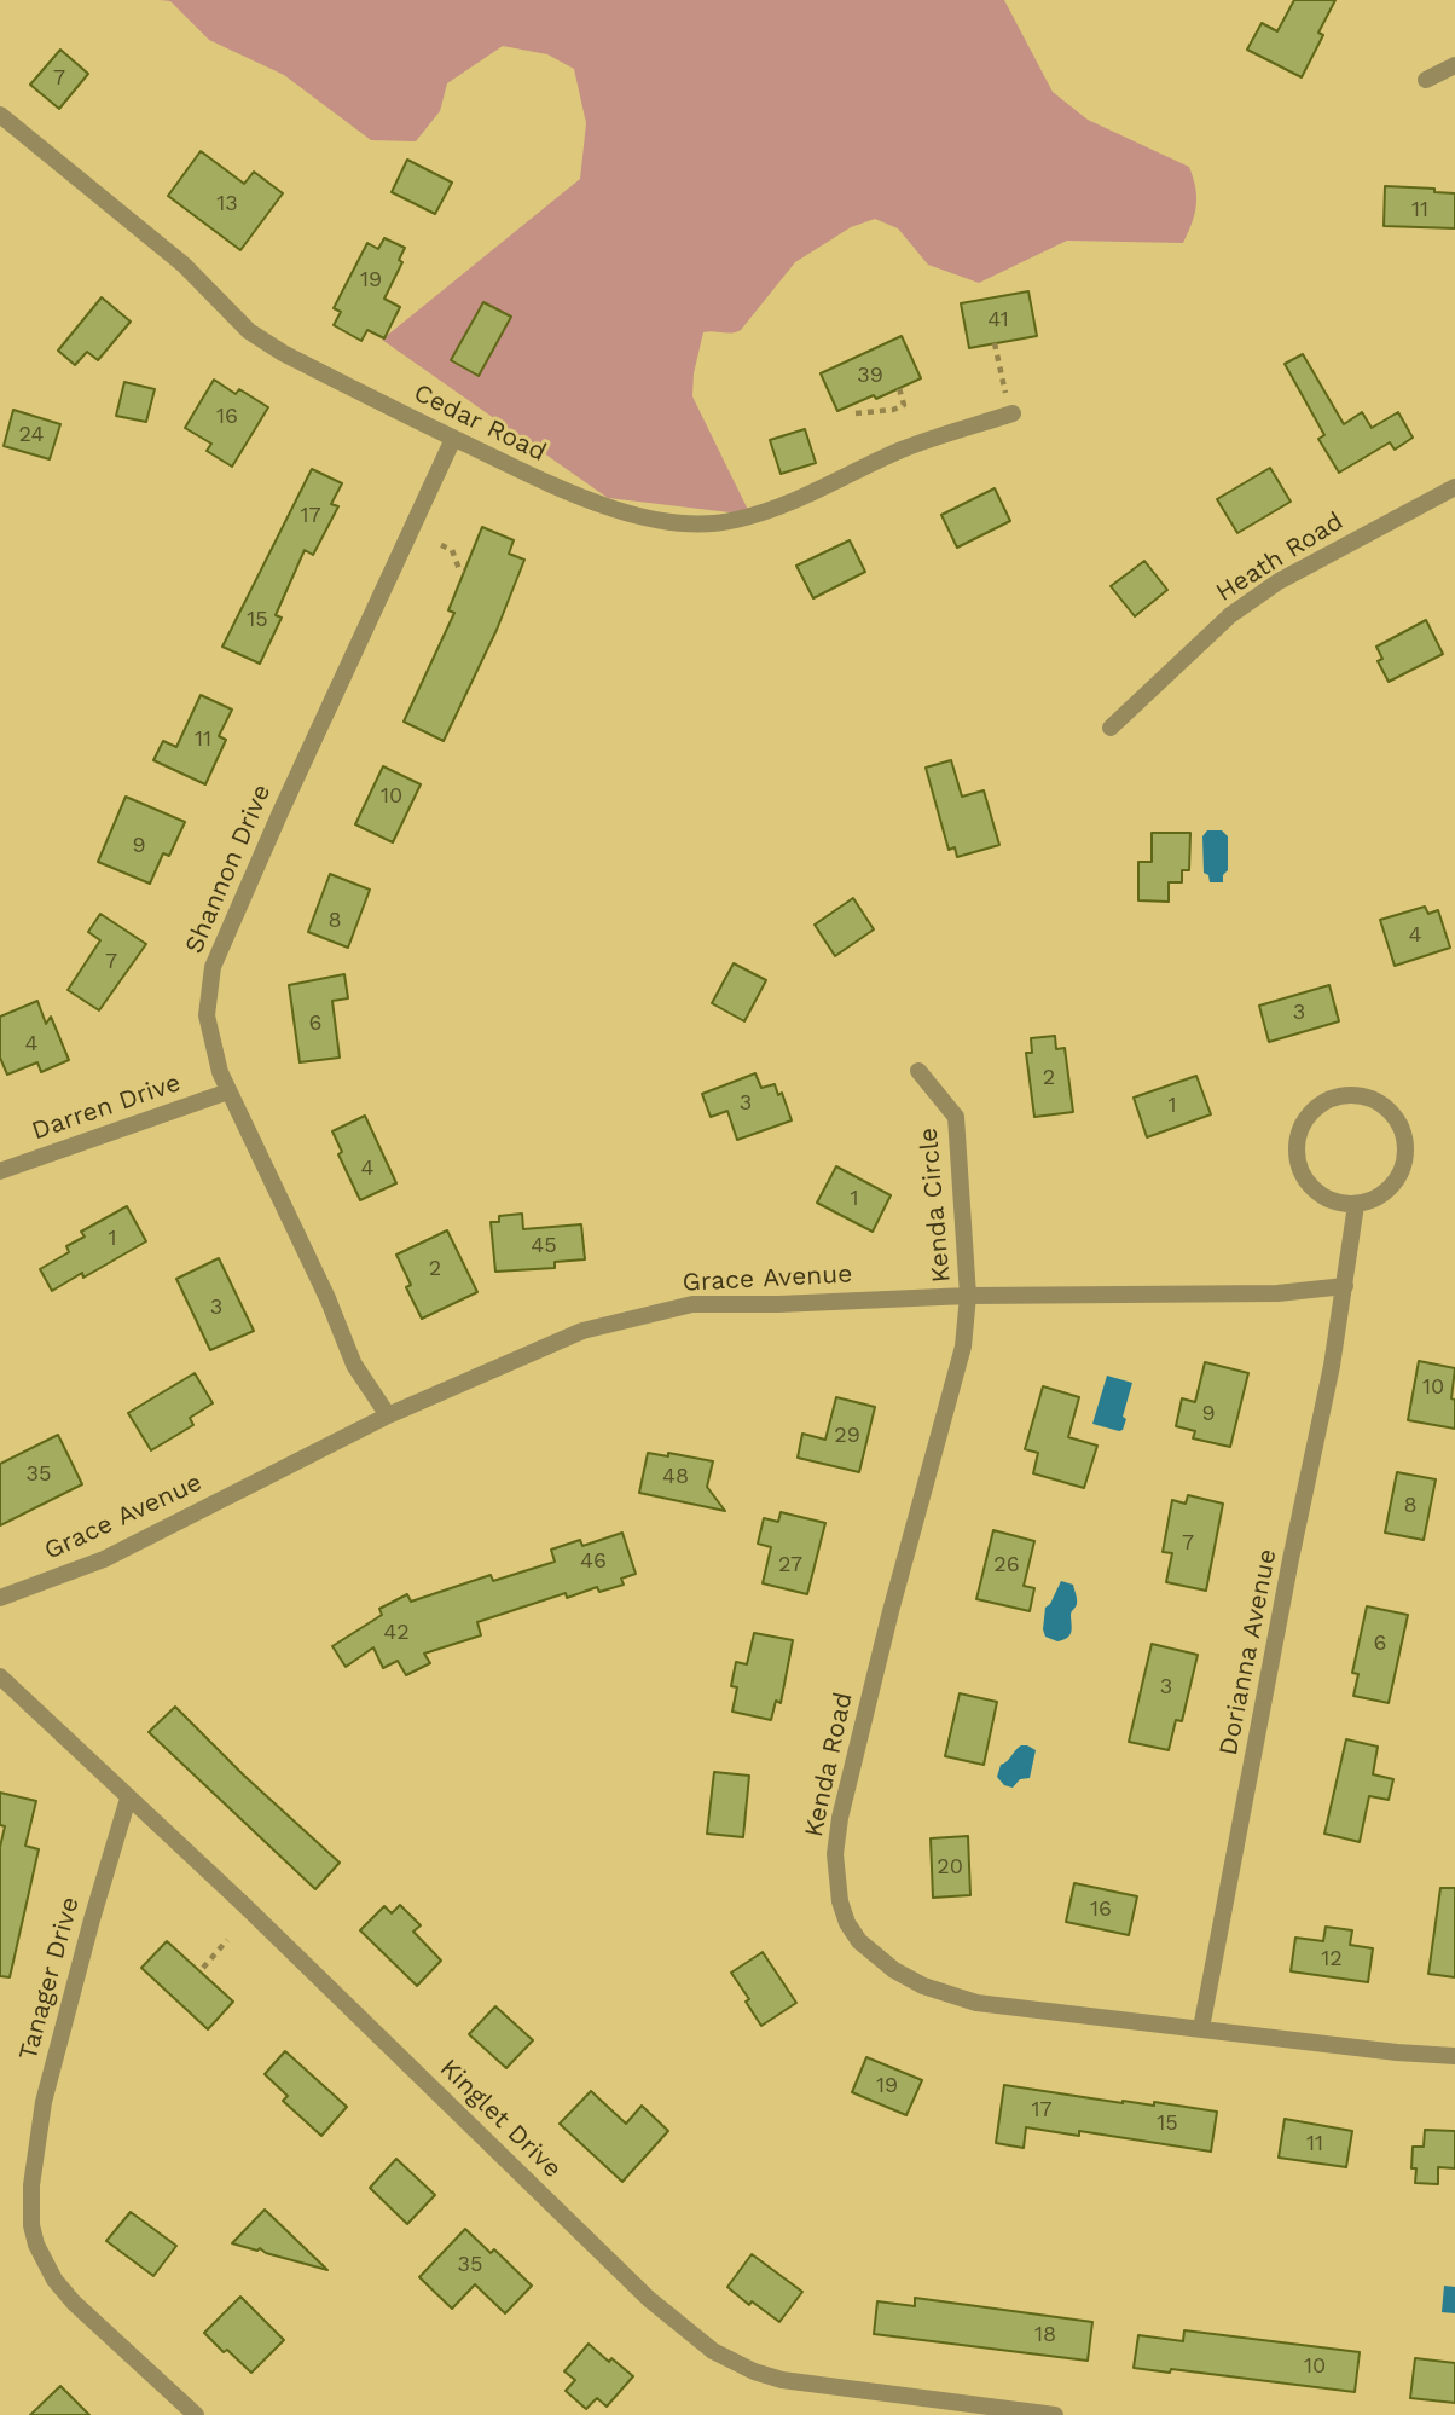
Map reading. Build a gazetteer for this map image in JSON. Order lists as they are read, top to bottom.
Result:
{
  "streets": {
    "street": [
      "Cedar Road",
      "Heath Road",
      "Shannon Drive",
      "Darren Drive",
      "Kenda Circle",
      "Grace Avenue",
      "Dorianna Avenue",
      "Kenda Road",
      "Tanager Drive",
      "Kinglet Drive"
    ]
  },
  "crossings": [
    ["Cedar Road", "Shannon Drive"],
    ["Shannon Drive", "Darren Drive"],
    ["Shannon Drive", "Grace Avenue"],
    ["Kenda Circle", "Grace Avenue"],
    ["Kenda Circle", "Kenda Road"],
    ["Grace Avenue", "Dorianna Avenue"],
    ["Grace Avenue", "Kenda Road"],
    ["Dorianna Avenue", "Kenda Road"],
    ["Tanager Drive", "Kinglet Drive"]
  ],
  "house_numbers": [
    "7",
    "13",
    "11",
    "19",
    "41",
    "39",
    "16",
    "24",
    "17",
    "15",
    "11",
    "10",
    "9",
    "8",
    "4",
    "7",
    "3",
    "6",
    "4",
    "2",
    "3",
    "1",
    "4",
    "1",
    "1",
    "45",
    "2",
    "3",
    "10",
    "9",
    "29",
    "35",
    "48",
    "8",
    "7",
    "46",
    "27",
    "26",
    "42",
    "6",
    "3",
    "20",
    "16",
    "12",
    "19",
    "17",
    "15",
    "11",
    "35",
    "18",
    "10"
  ]
}
